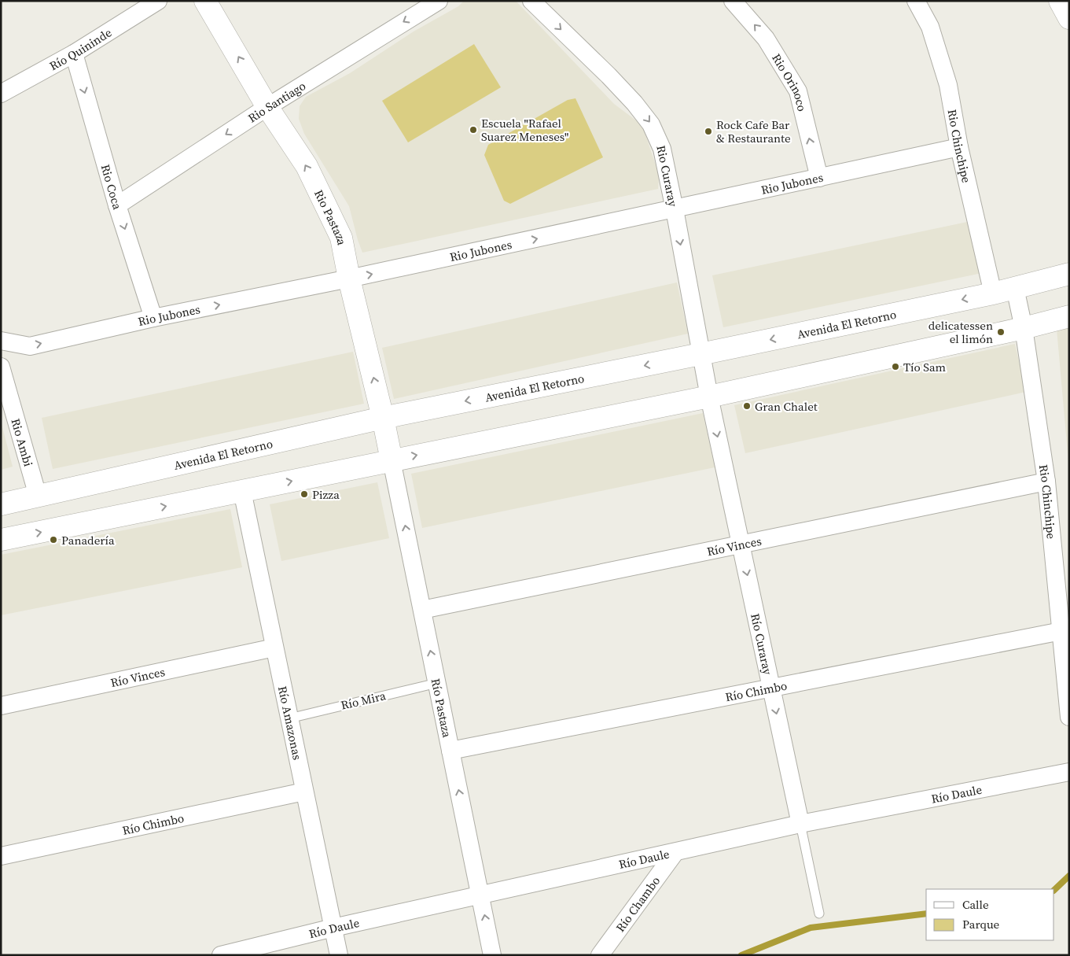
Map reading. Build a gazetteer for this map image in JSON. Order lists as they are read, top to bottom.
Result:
{
  "streets": {
    "main road": ["Rio Pastaza", "Avenida El Retorno"],
    "street": [
      "Río Quininde",
      "Rio Orinoco",
      "Rio Santiago",
      "Rio Chinchipe",
      "Rio Curaray",
      "Rio Jubones",
      "Rio Coca",
      "Rio Ambi",
      "Río Vinces",
      "Río Curaray",
      "Río Chimbo",
      "Río Pastaza",
      "Río Amazonas",
      "Río Daule",
      "Río Chambo"
    ],
    "lane": ["Río Mira"]
  },
  "crossings": [
    ["Río Quininde", "Rio Coca"],
    ["Rio Orinoco", "Rio Jubones"],
    ["Rio Santiago", "Rio Coca"],
    ["Rio Santiago", "Rio Pastaza"],
    ["Rio Chinchipe", "Rio Jubones"],
    ["Rio Chinchipe", "Avenida El Retorno"],
    ["Rio Chinchipe", "Río Vinces"],
    ["Rio Chinchipe", "Río Chimbo"],
    ["Rio Curaray", "Rio Jubones"],
    ["Rio Curaray", "Avenida El Retorno"],
    ["Rio Curaray", "Río Curaray"],
    ["Rio Jubones", "Rio Coca"],
    ["Rio Jubones", "Rio Pastaza"],
    ["Rio Pastaza", "Avenida El Retorno"],
    ["Rio Pastaza", "Río Pastaza"],
    ["Avenida El Retorno", "Rio Ambi"],
    ["Río Vinces", "Río Curaray"],
    ["Río Vinces", "Río Pastaza"],
    ["Río Vinces", "Río Amazonas"],
    ["Río Curaray", "Río Chimbo"],
    ["Río Curaray", "Río Daule"],
    ["Río Chimbo", "Río Pastaza"],
    ["Río Chimbo", "Río Amazonas"],
    ["Río Mira", "Río Pastaza"],
    ["Río Mira", "Río Amazonas"],
    ["Río Pastaza", "Río Daule"],
    ["Río Amazonas", "Río Daule"],
    ["Río Daule", "Río Chambo"]
  ],
  "one_way": [
    "Rio Orinoco",
    "Rio Santiago",
    "Rio Curaray",
    "Rio Jubones",
    "Rio Coca",
    "Rio Pastaza",
    "Río Curaray",
    "Río Pastaza"
  ],
  "places": [
    "Escuela \"Rafael Suarez Meneses\"",
    "Rock Cafe Bar & Restaurante",
    "delicatessen el limón",
    "Tío Sam",
    "Gran Chalet",
    "Pizza",
    "Panadería"
  ],
  "legend": ["Calle", "Parque"]
}
